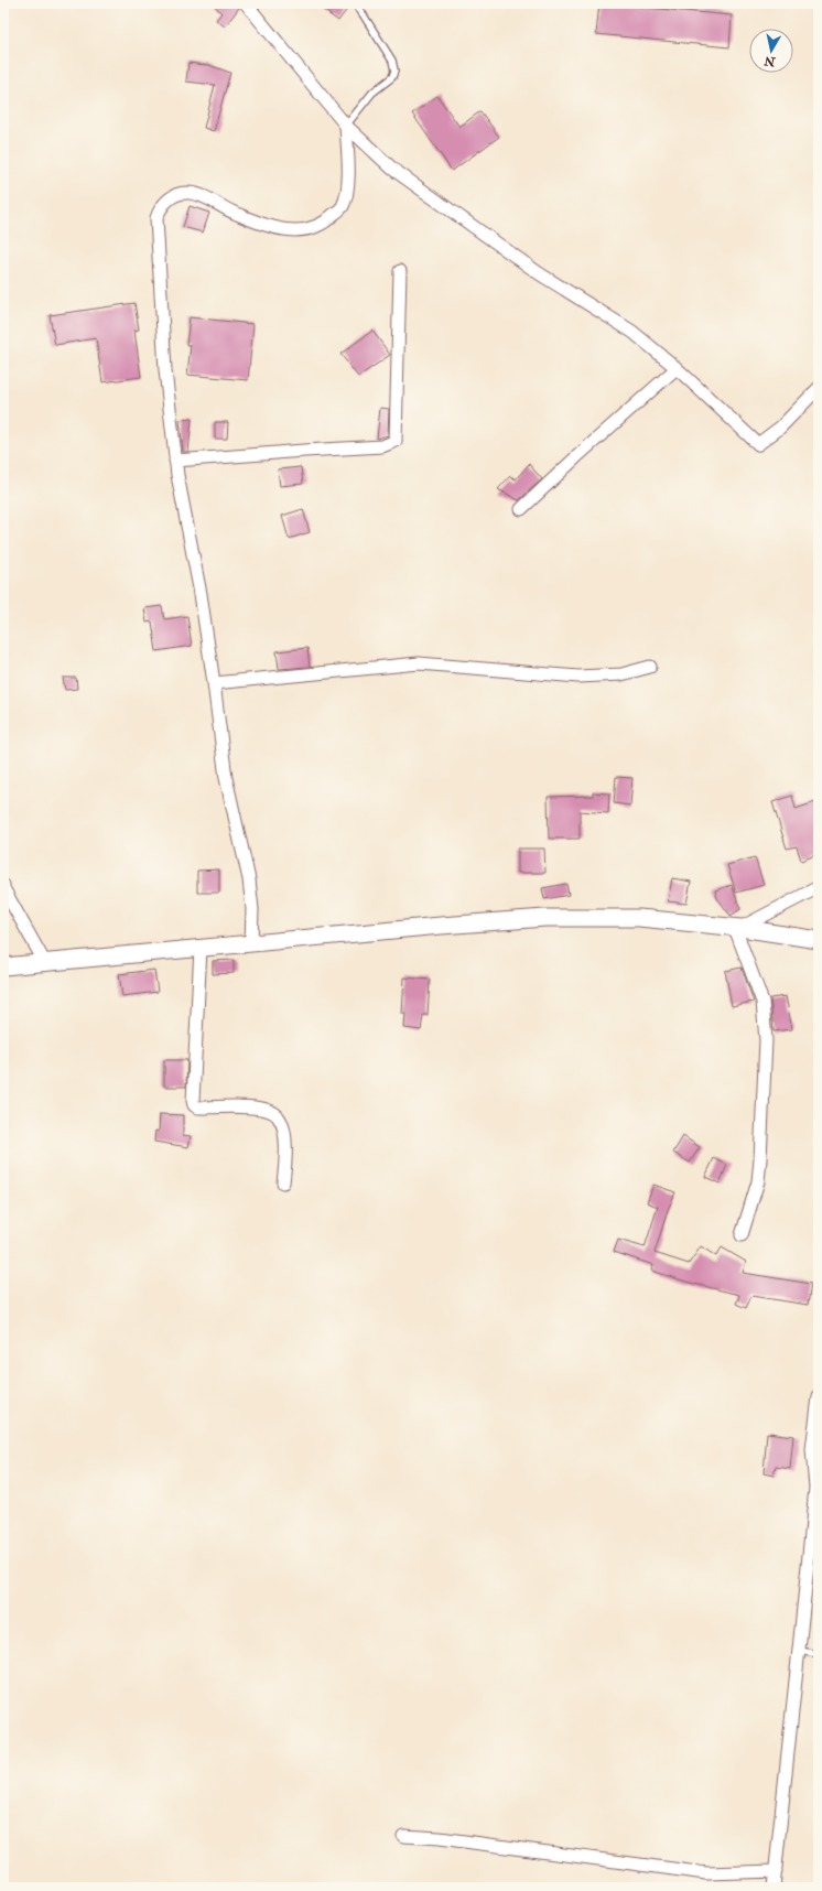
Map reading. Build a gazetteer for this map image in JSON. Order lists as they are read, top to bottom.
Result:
{
  "north": "bottom"
}
